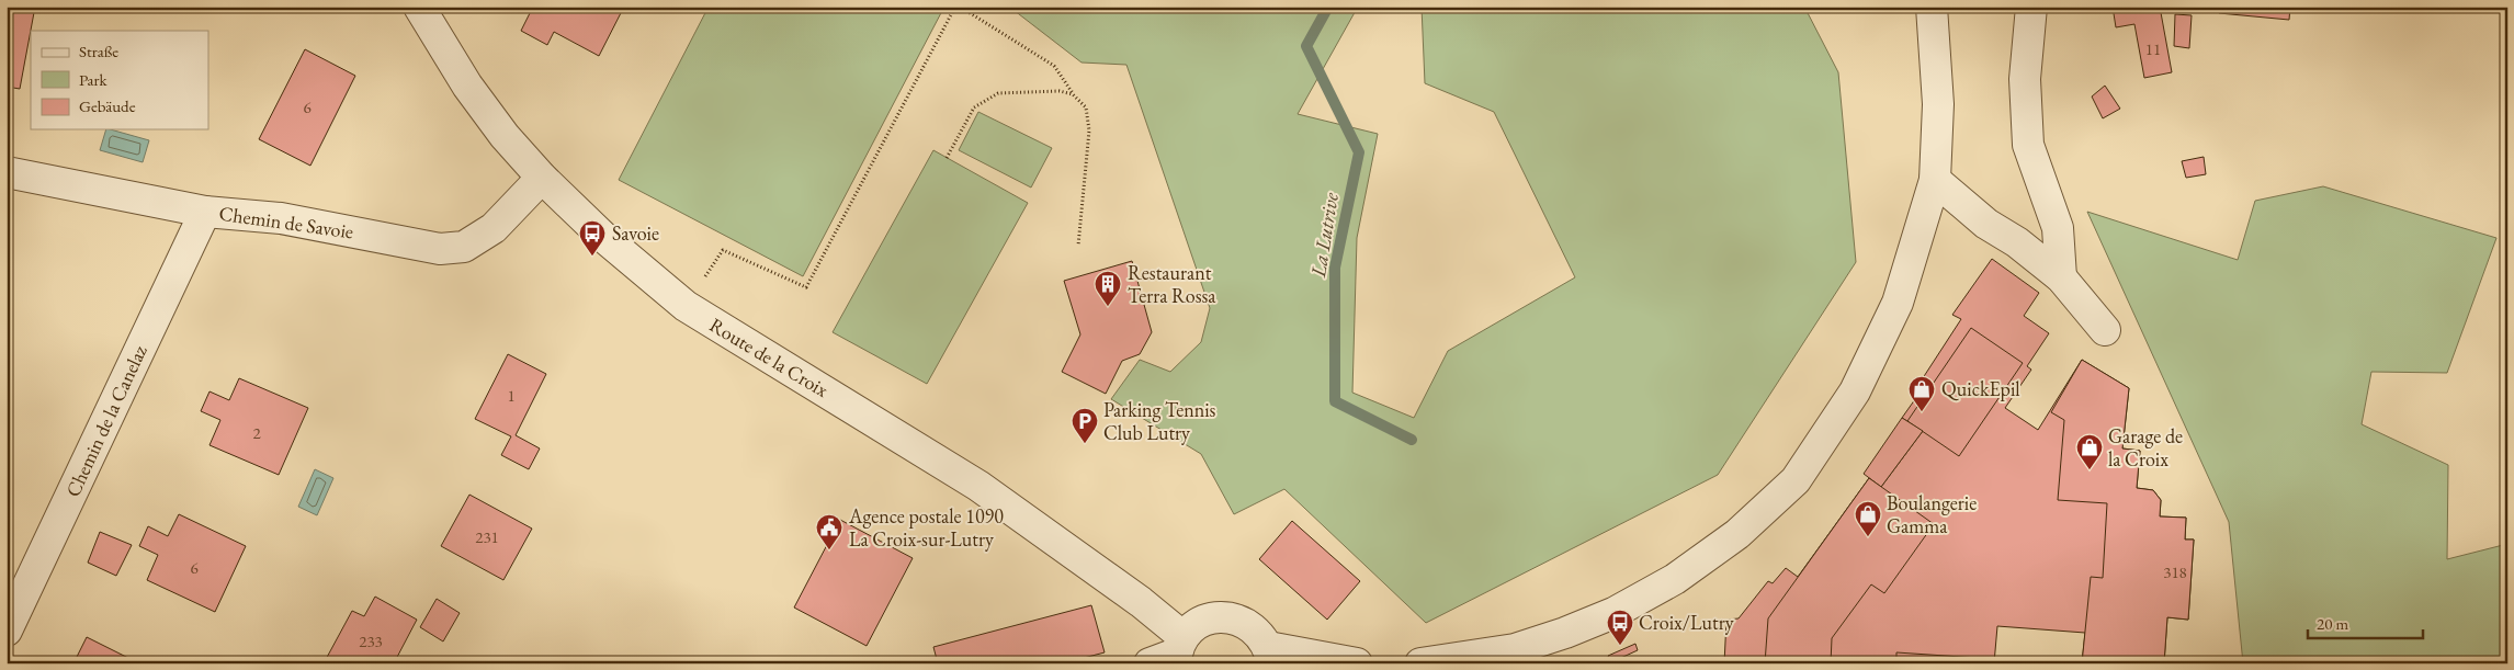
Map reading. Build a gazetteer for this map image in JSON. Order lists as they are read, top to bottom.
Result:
{
  "streets": {
    "street": ["Chemin de Savoie", "Route de la Croix", "Chemin de la Canelaz"]
  },
  "crossings": [
    ["Chemin de Savoie", "Route de la Croix"],
    ["Chemin de Savoie", "Chemin de la Canelaz"]
  ],
  "water": ["La Lutrive"],
  "places": {
    "bus stop": ["Savoie", "Croix/Lutry"],
    "building": ["Restaurant Terra Rossa"],
    "shop": ["QuickEpil", "Garage de la Croix", "Boulangerie Gamma"],
    "parking": ["Parking Tennis Club Lutry"],
    "public building": ["Agence postale 1090 La Croix-sur-Lutry"]
  },
  "house_numbers": [
    "11",
    "6",
    "1",
    "2",
    "231",
    "6",
    "318",
    "233"
  ],
  "legend": ["Straße", "Park", "Gebäude"],
  "scale_bar": "20 m"
}
